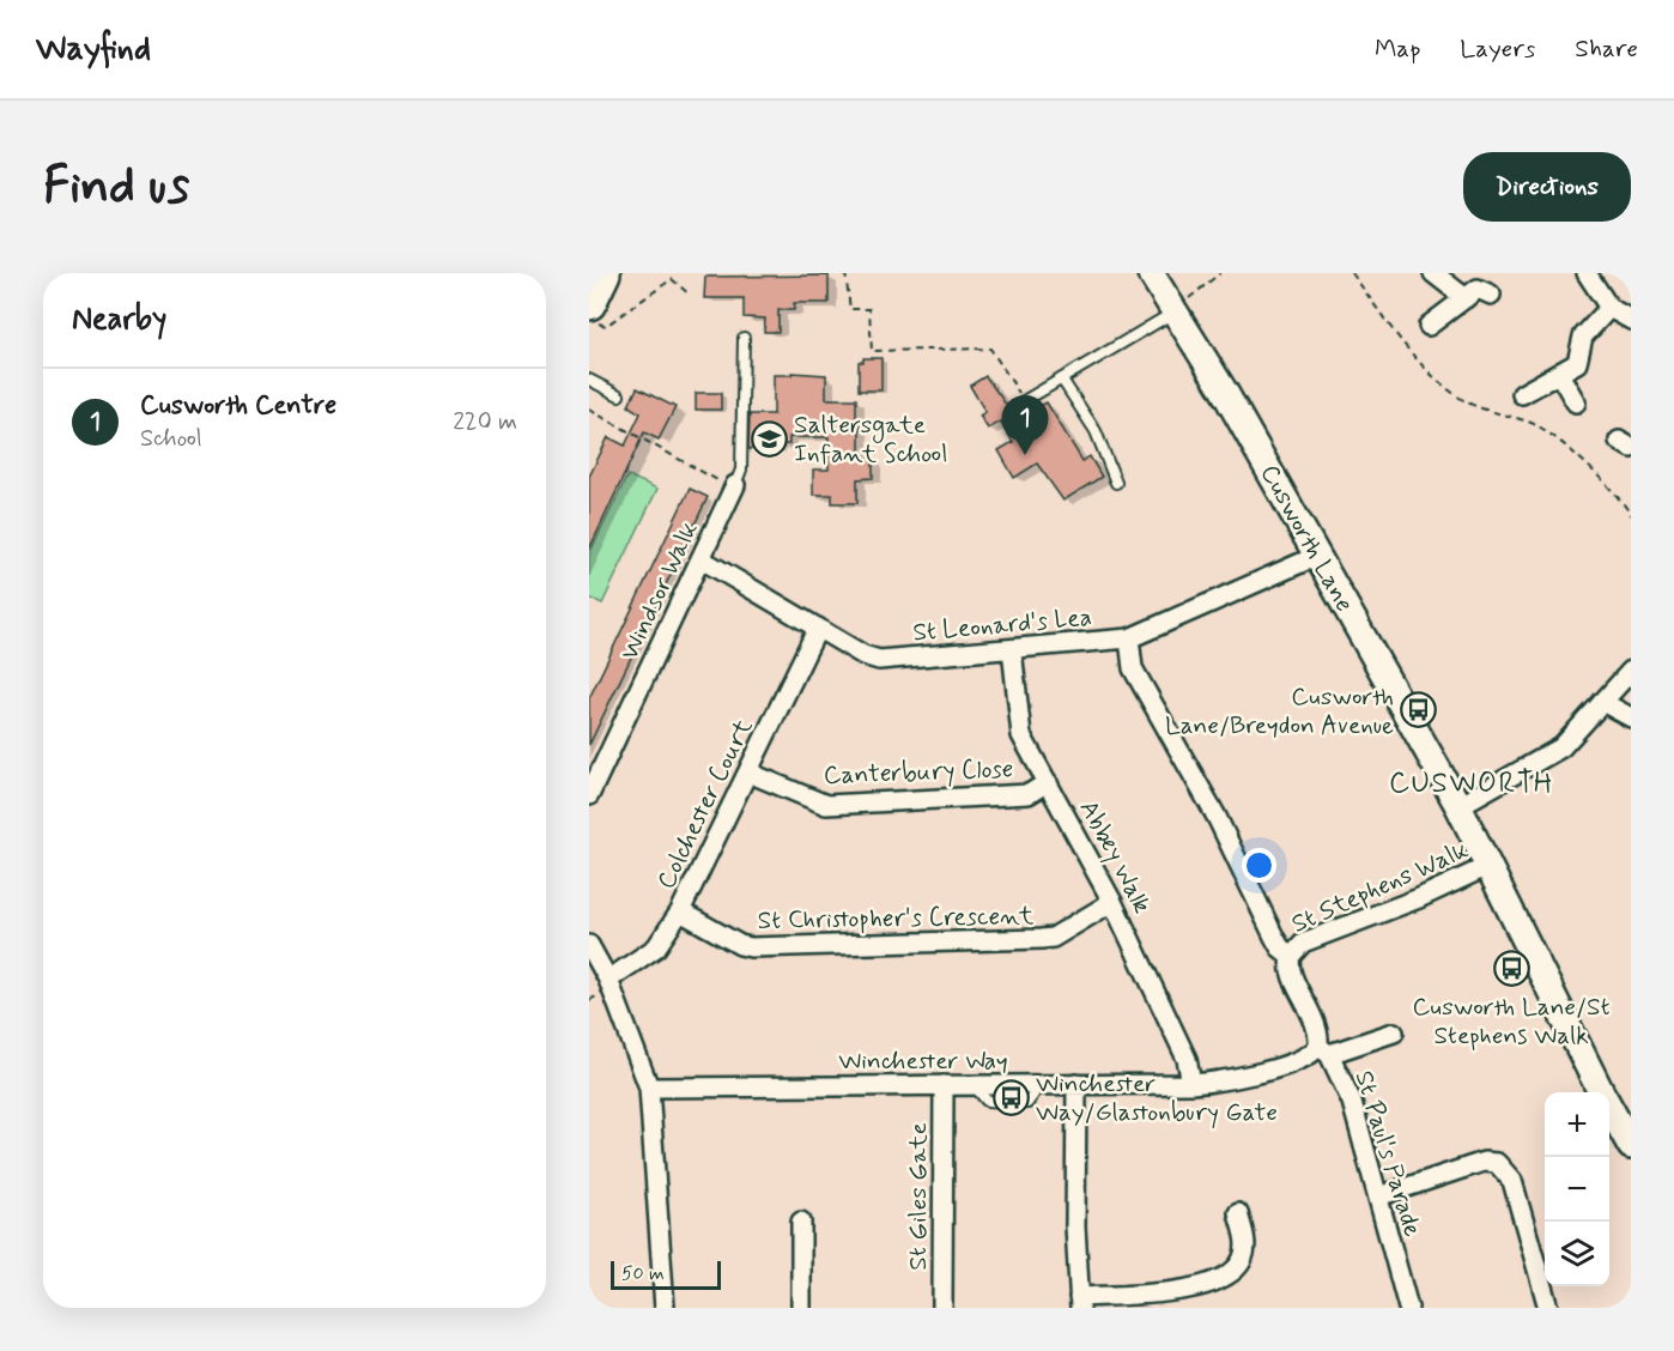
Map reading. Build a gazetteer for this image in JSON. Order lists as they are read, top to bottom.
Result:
{
  "streets": {
    "street": [
      "Cusworth Lane",
      "Windsor Walk",
      "St Leonard's Lea",
      "Canterbury Close",
      "Colchester Court",
      "Abbey Walk",
      "St Stephens Walk",
      "St Christopher's Crescent",
      "Winchester Way",
      "St Paul's Parade",
      "St Giles Gate"
    ]
  },
  "crossings": [
    ["Cusworth Lane", "St Leonard's Lea"],
    ["Cusworth Lane", "St Stephens Walk"],
    ["Windsor Walk", "St Leonard's Lea"],
    ["St Leonard's Lea", "Colchester Court"],
    ["St Leonard's Lea", "Abbey Walk"],
    ["St Leonard's Lea", "St Paul's Parade"],
    ["Canterbury Close", "Colchester Court"],
    ["Canterbury Close", "Abbey Walk"],
    ["Colchester Court", "St Christopher's Crescent"],
    ["Abbey Walk", "St Christopher's Crescent"],
    ["Abbey Walk", "Winchester Way"],
    ["St Stephens Walk", "St Paul's Parade"],
    ["Winchester Way", "St Paul's Parade"],
    ["Winchester Way", "St Giles Gate"]
  ],
  "districts": ["CUSWORTH"],
  "places": {
    "school or university": ["Saltersgate Infant School"],
    "bus stop": ["Cusworth Lane/Breydon Avenue", "Cusworth Lane/St Stephens Walk", "Winchester Way/Glastonbury Gate"]
  },
  "scale_bar": "50 m",
  "page": {
    "header": "Wayfind",
    "nav": ["Map", "Layers", "Share"],
    "buttons": "Directions",
    "title": "Find us",
    "heading": "Nearby",
    "list": [
      {
        "mark": "1",
        "name": "Cusworth Centre",
        "note": "School",
        "value": "220 m"
      }
    ],
    "pins": "1",
    "map_buttons": ["+", "−"],
    "scale": "50 m"
  }
}
